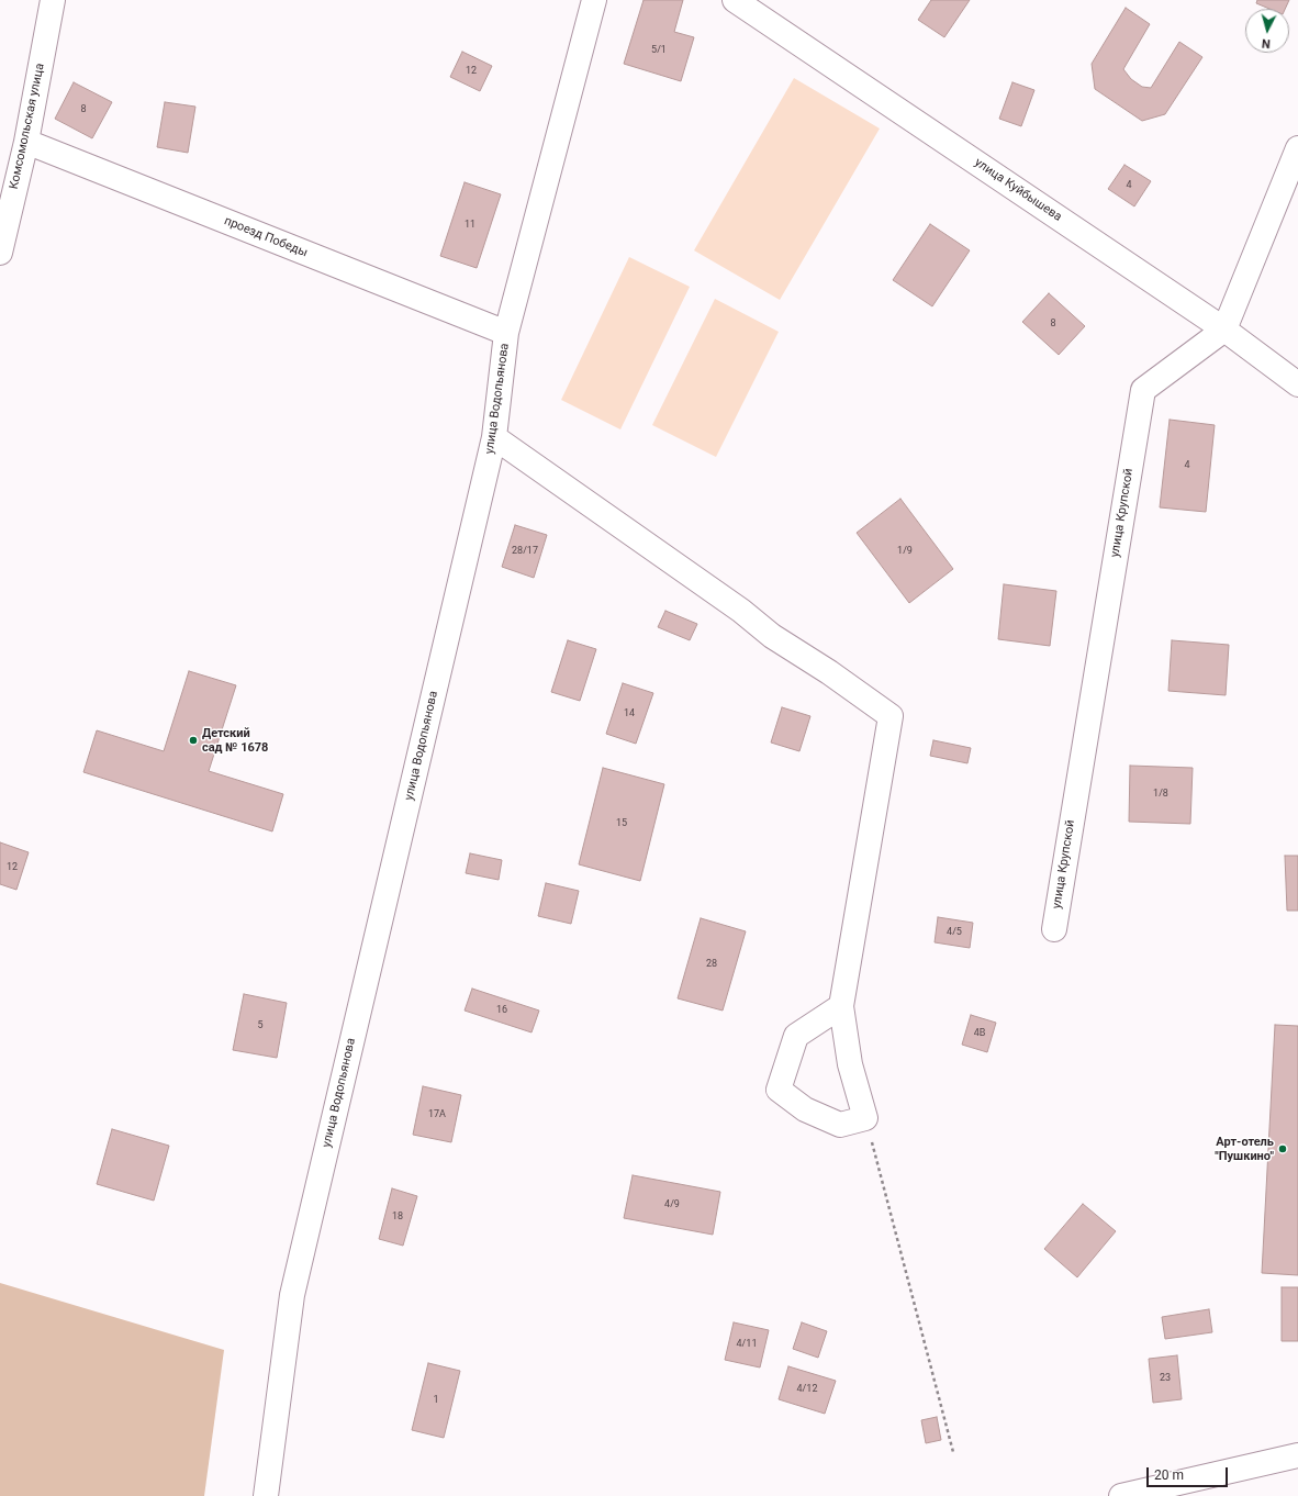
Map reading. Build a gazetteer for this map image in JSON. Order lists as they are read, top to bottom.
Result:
{
  "streets": {
    "street": [
      "Комсомольская улица",
      "улица Куйбышева",
      "проезд Победы",
      "улица Водопьянова",
      "улица Крупской"
    ]
  },
  "crossings": [
    ["Комсомольская улица", "проезд Победы"],
    ["улица Куйбышева", "улица Крупской"],
    ["проезд Победы", "улица Водопьянова"]
  ],
  "places": ["Детский сад № 1678", "Арт-отель \"Пушкино\""],
  "house_numbers": [
    "5/1",
    "12",
    "8",
    "4",
    "11",
    "8",
    "4",
    "28/17",
    "1/9",
    "14",
    "1/8",
    "15",
    "12",
    "4/5",
    "28",
    "16",
    "5",
    "4В",
    "17А",
    "4/9",
    "18",
    "4/11",
    "23",
    "4/12",
    "1"
  ],
  "scale_bar": "20 m",
  "north": "bottom"
}
